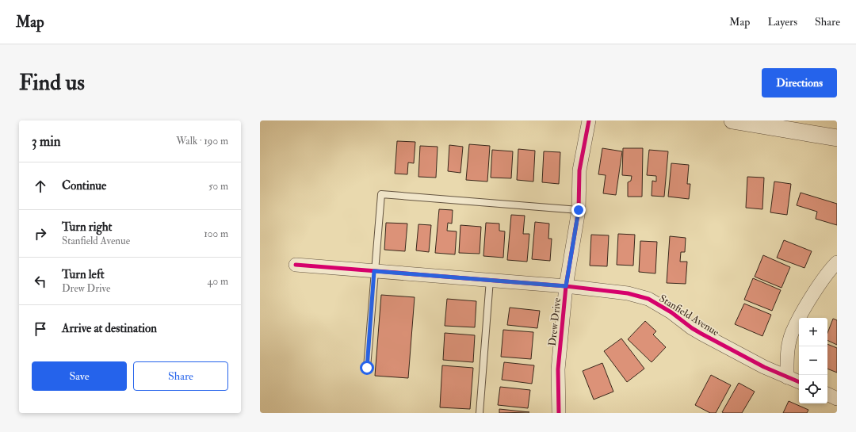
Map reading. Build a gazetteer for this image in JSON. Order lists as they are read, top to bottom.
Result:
{
  "streets": {
    "street": ["Stanfield Avenue", "Drew Drive"]
  },
  "crossings": [
    ["Stanfield Avenue", "Drew Drive"]
  ],
  "page": {
    "header": "Map",
    "nav": ["Map", "Layers", "Share"],
    "buttons": [
      "Directions",
      ["Save", "Share"]
    ],
    "title": "Find us",
    "heading": ["3 min", "Walk · 190 m"],
    "list": [
      ["Continue", "50 m"],
      ["Turn right", "Stanfield Avenue", "100 m"],
      ["Turn left", "Drew Drive", "40 m"],
      "Arrive at destination"
    ],
    "map_buttons": ["+", "−"]
  }
}
